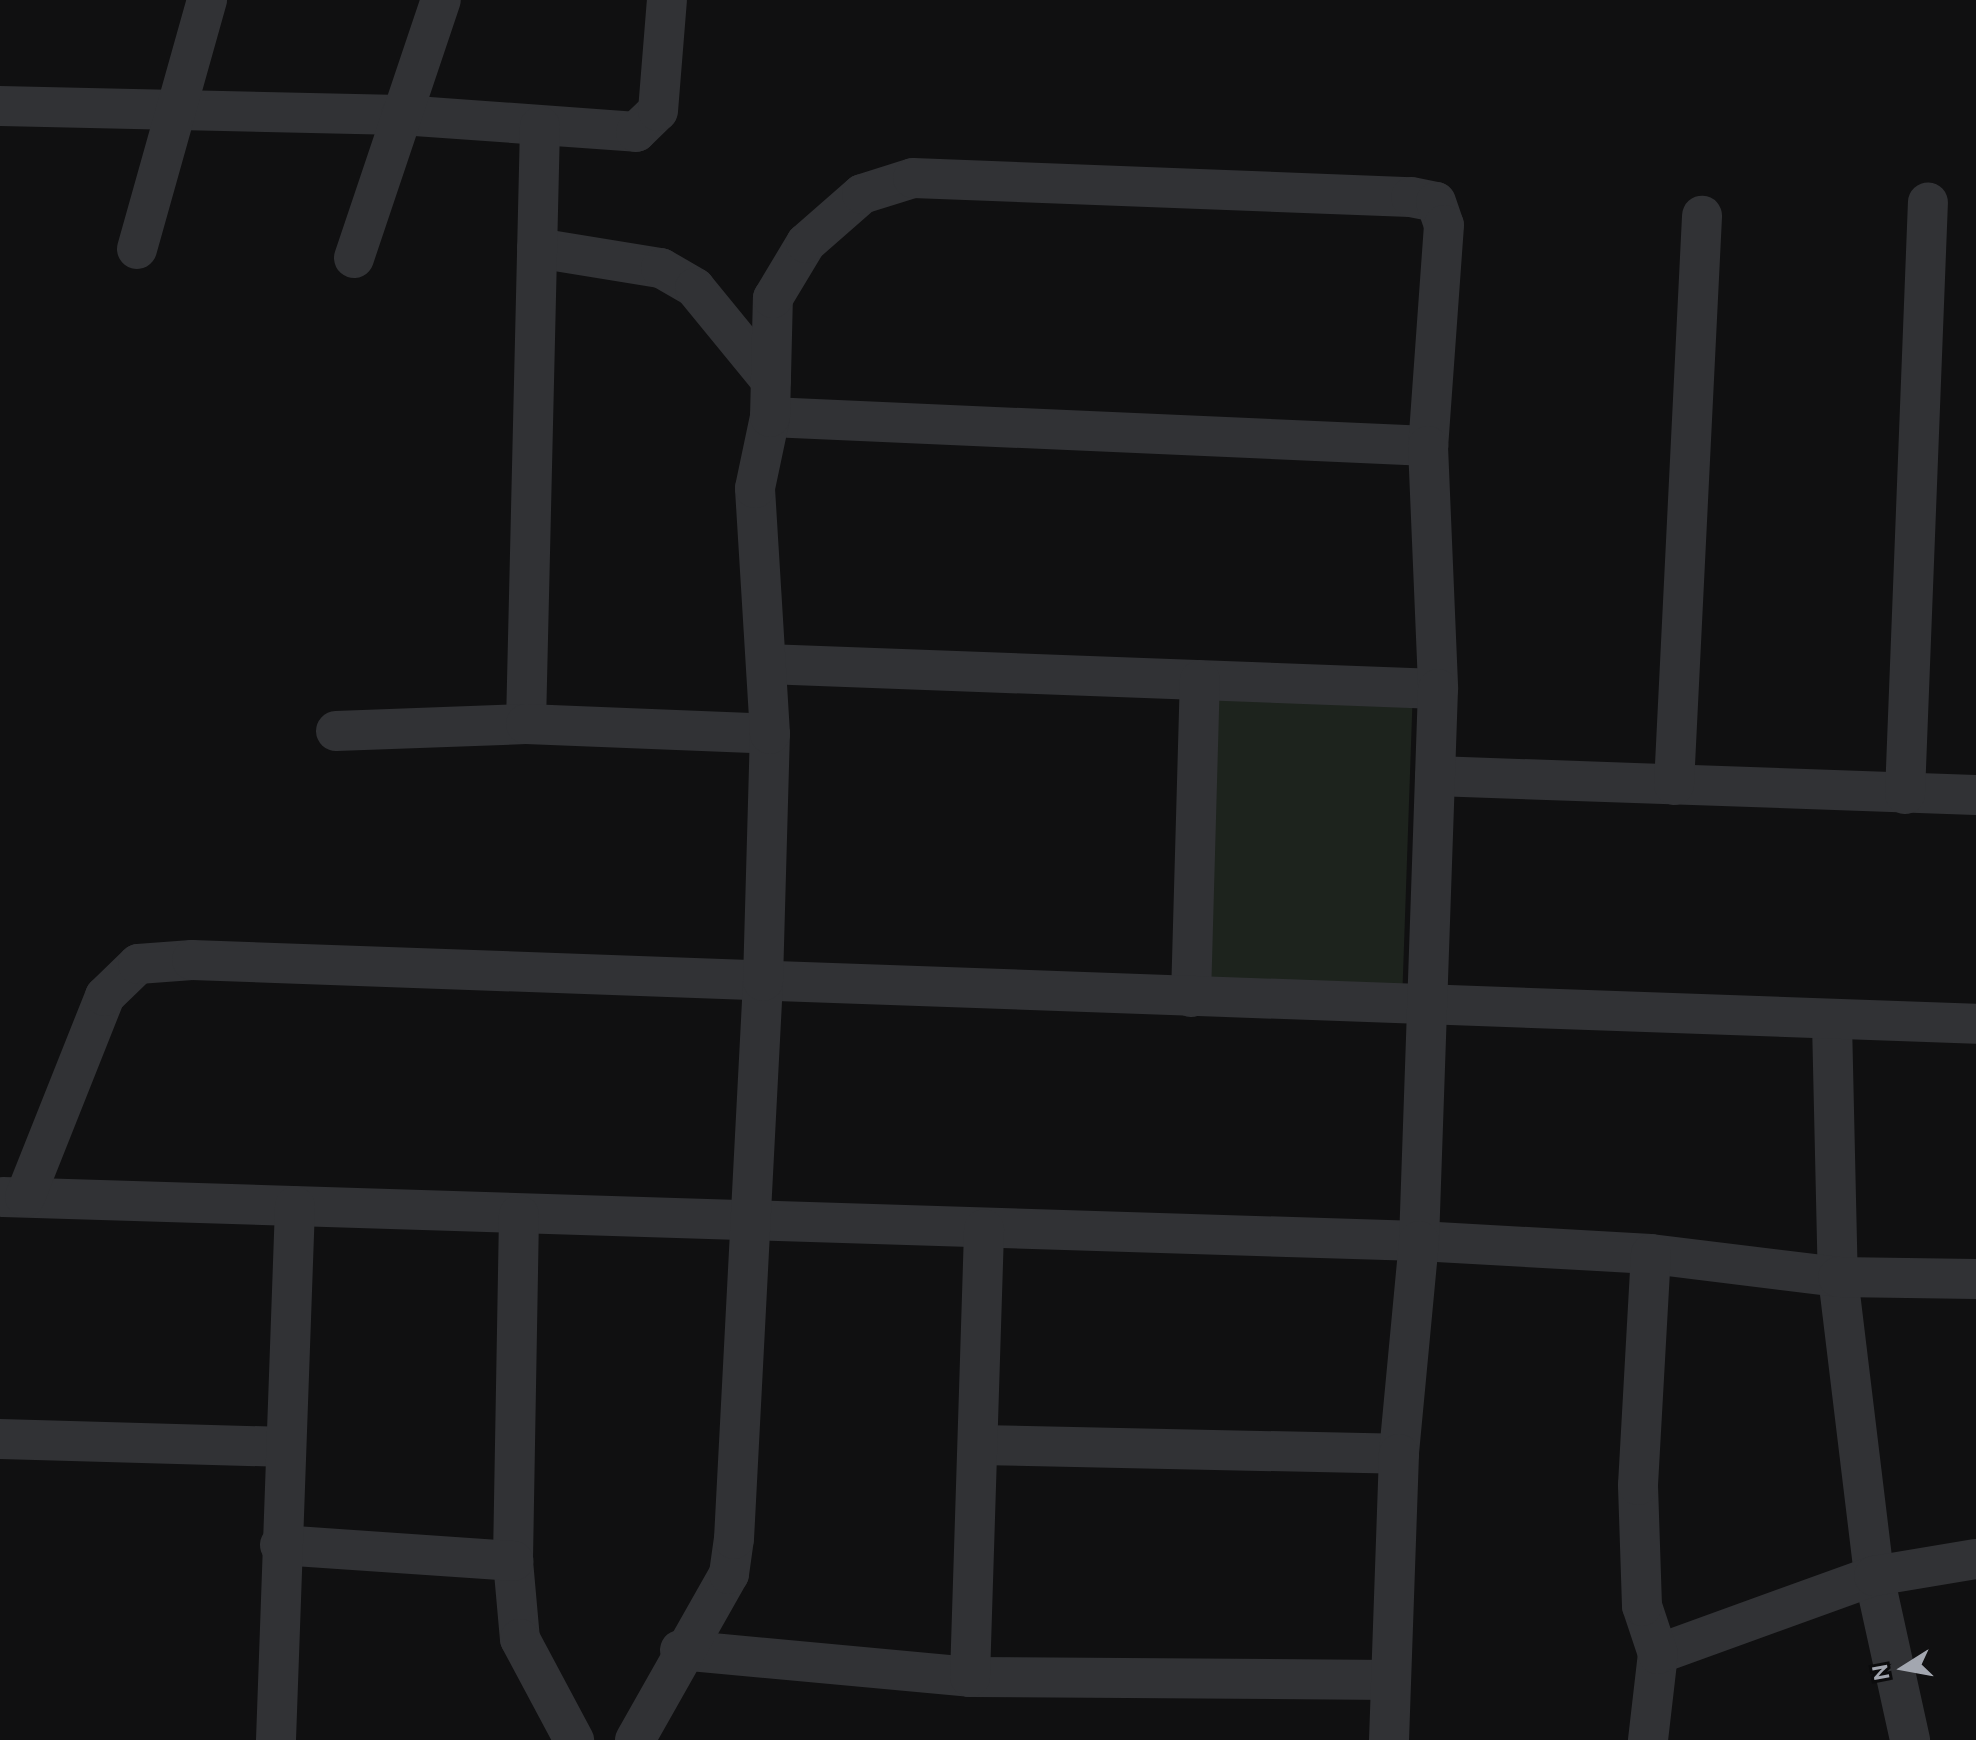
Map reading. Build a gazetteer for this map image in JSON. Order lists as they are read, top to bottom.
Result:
{
  "north": "left"
}
